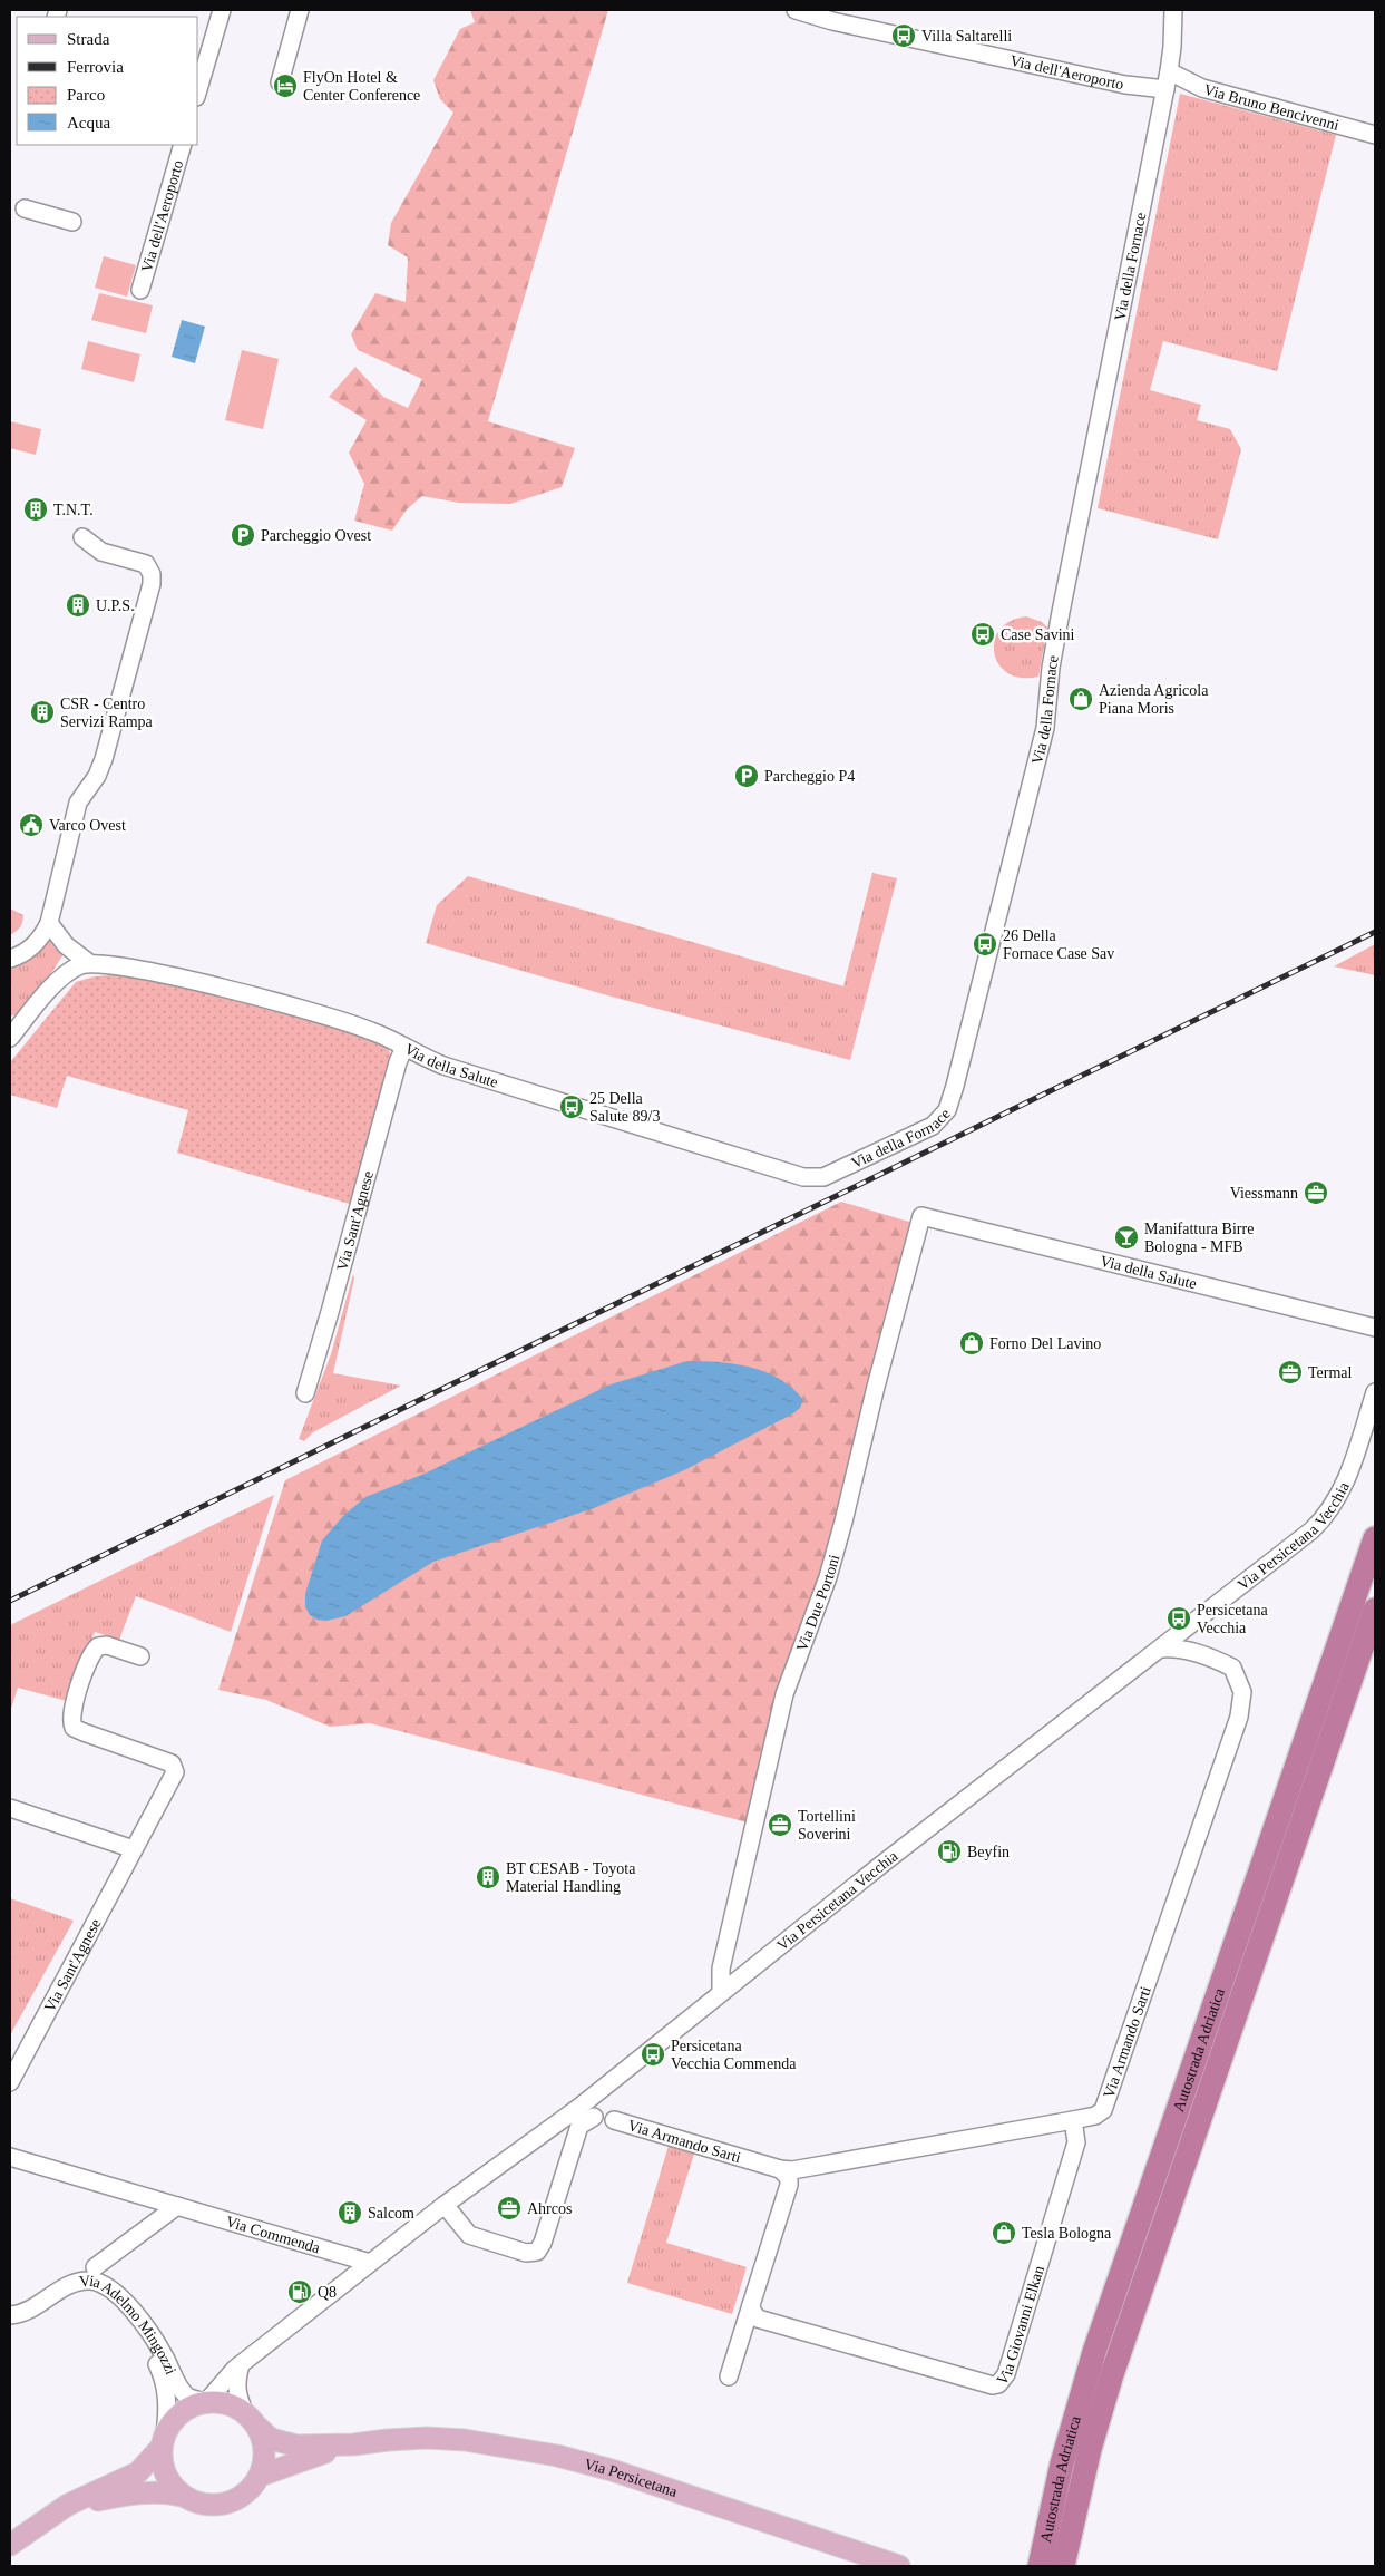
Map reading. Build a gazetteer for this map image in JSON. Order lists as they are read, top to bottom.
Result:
{
  "streets": {
    "highway": ["Autostrada Adriatica"],
    "main road": ["Via Persicetana"],
    "street": [
      "Via dell'Aeroporto",
      "Via Bruno Bencivenni",
      "Via della Fornace",
      "Via della Salute",
      "Via Sant'Agnese",
      "Via Persicetana Vecchia",
      "Via Due Portoni",
      "Via Armando Sarti",
      "Via Commenda",
      "Via Giovanni Elkan",
      "Via Adelmo Mingozzi"
    ]
  },
  "crossings": [
    ["Via dell'Aeroporto", "Via della Fornace"],
    ["Via della Fornace", "Via della Salute"],
    ["Via della Salute", "Via Sant'Agnese"],
    ["Via della Salute", "Via Due Portoni"],
    ["Via Persicetana Vecchia", "Via Due Portoni"],
    ["Via Persicetana Vecchia", "Via Armando Sarti"],
    ["Via Persicetana Vecchia", "Via Commenda"],
    ["Via Persicetana Vecchia", "Via Adelmo Mingozzi"],
    ["Via Persicetana Vecchia", "Via Persicetana"],
    ["Via Armando Sarti", "Via Giovanni Elkan"],
    ["Via Adelmo Mingozzi", "Via Persicetana"]
  ],
  "places": {
    "bus stop": [
      "Villa Saltarelli",
      "Case Savini",
      "26 Della Fornace Case Sav",
      "25 Della Salute 89/3",
      "Persicetana Vecchia",
      "Persicetana Vecchia Commenda"
    ],
    "hotel": ["FlyOn Hotel & Center Conference"],
    "building": [
      "T.N.T.",
      "U.P.S.",
      "CSR - Centro Servizi Rampa",
      "BT CESAB - Toyota Material Handling",
      "Salcom"
    ],
    "parking": ["Parcheggio Ovest", "Parcheggio P4"],
    "shop": ["Azienda Agricola Piana Moris", "Forno Del Lavino", "Tesla Bologna"],
    "public building": ["Varco Ovest"],
    "office": [
      "Viessmann",
      "Termal",
      "Tortellini Soverini",
      "Ahrcos"
    ],
    "bar": ["Manifattura Birre Bologna - MFB"],
    "fuel station": ["Beyfin", "Q8"]
  },
  "legend": [
    "Strada",
    "Ferrovia",
    "Parco",
    "Acqua"
  ]
}
